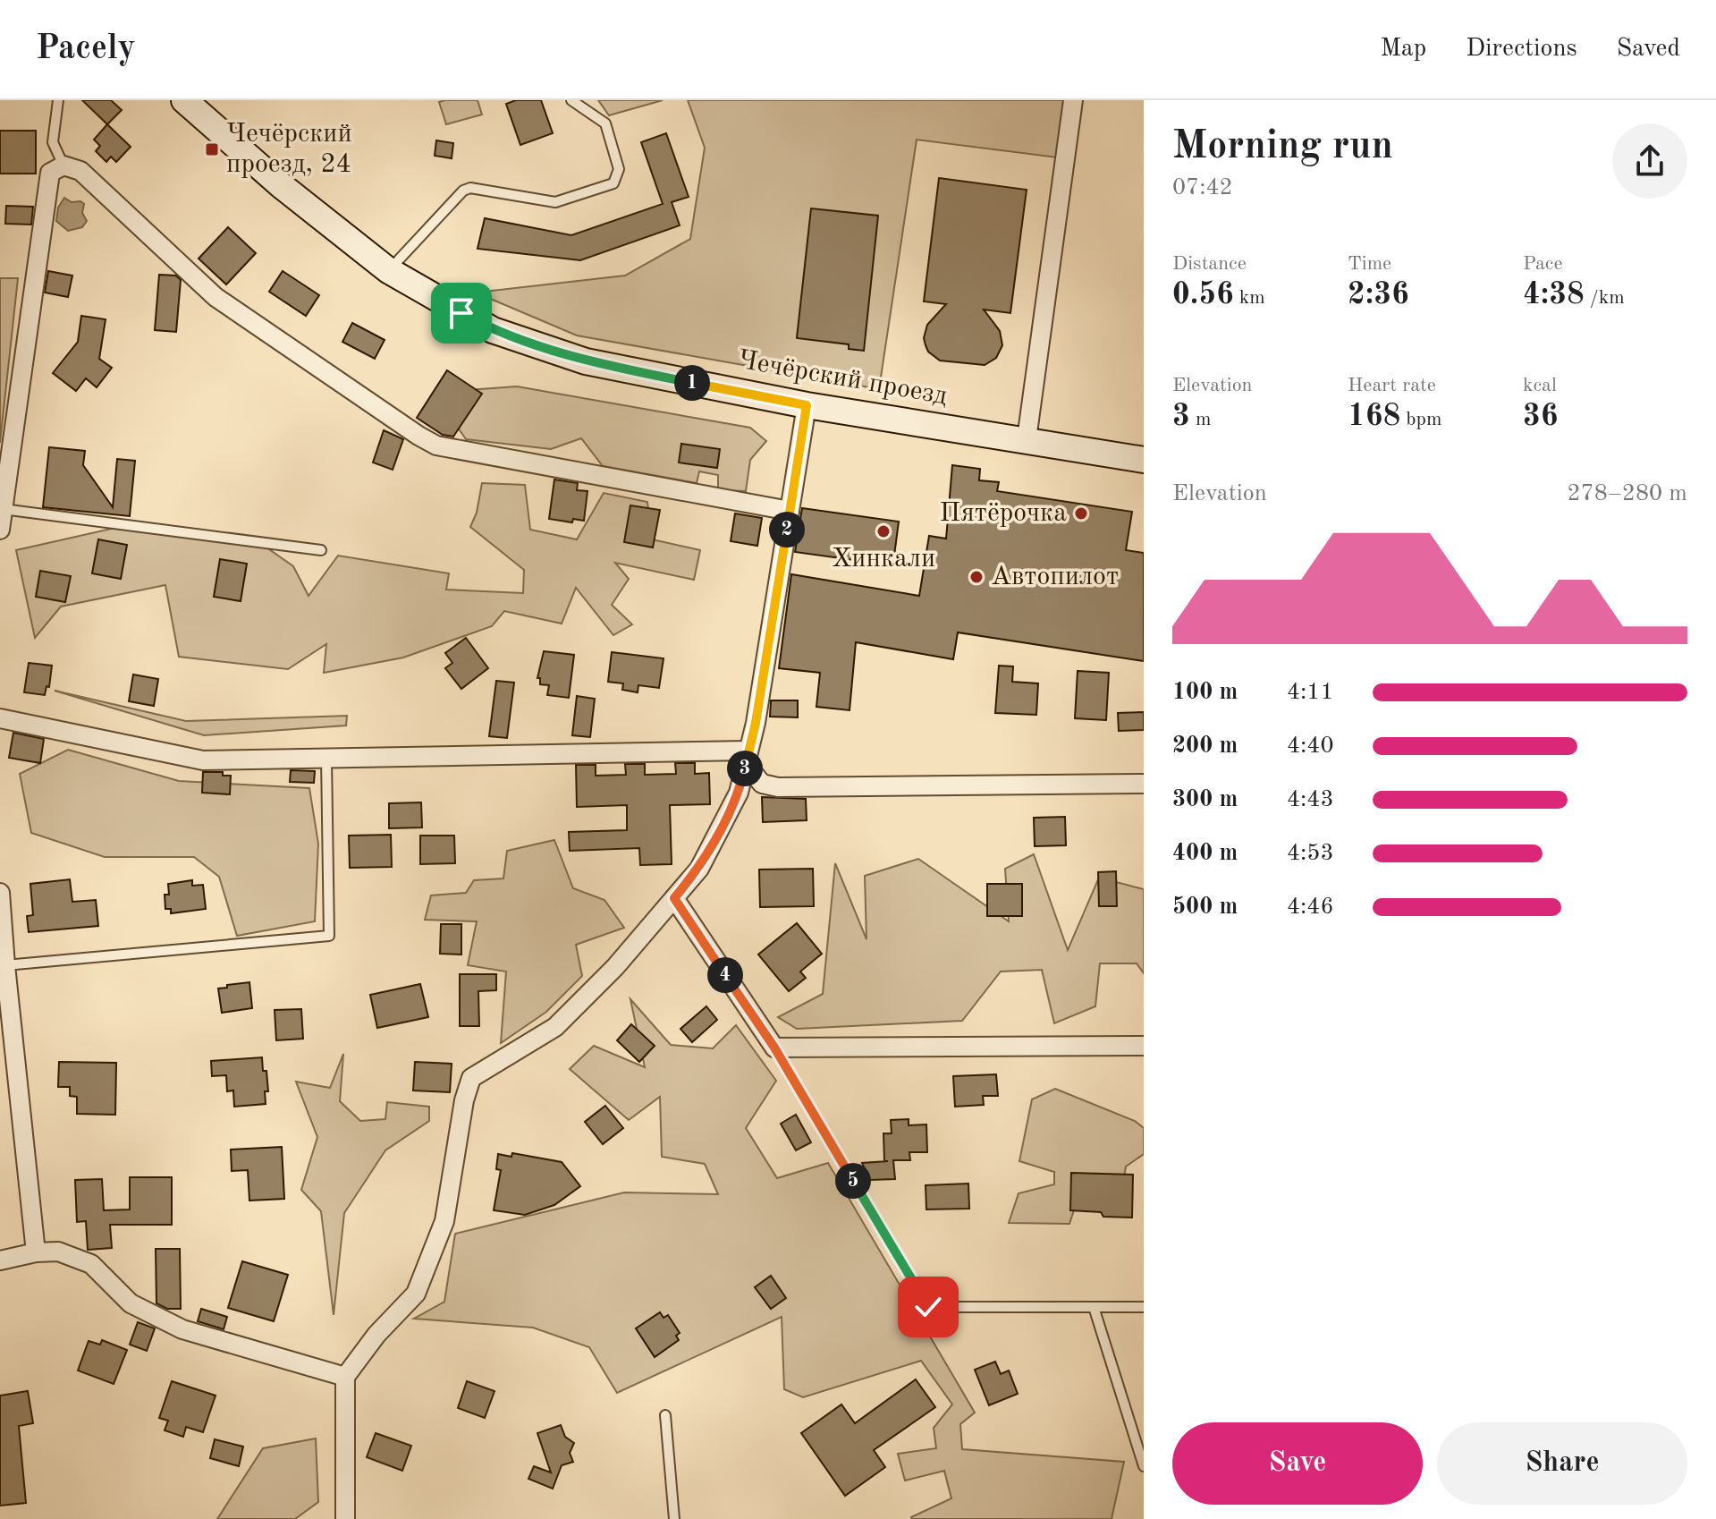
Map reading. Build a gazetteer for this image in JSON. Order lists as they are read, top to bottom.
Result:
{
  "streets": {
    "main road": ["Чечёрский проезд"]
  },
  "places": {
    "transit": ["Чечёрский проезд, 24"],
    "other": ["Пятёрочка", "Хинкали", "Автопилот"]
  },
  "page": {
    "header": "Pacely",
    "nav": ["Map", "Directions", "Saved"],
    "heading": ["Morning run", "07:42"],
    "stats": [
      ["Distance", "0.56 km"],
      ["Time", "2:36"],
      ["Pace", "4:38 /km"],
      ["Elevation", "3 m"],
      ["Heart rate", "168 bpm"],
      ["kcal", "36"]
    ],
    "pins": [
      "1",
      "2",
      "3",
      "4",
      "5"
    ],
    "chart": ["Elevation", "278–280 m"],
    "list": [
      {
        "name": "100 m",
        "note": "4:11"
      },
      {
        "name": "200 m",
        "note": "4:40"
      },
      {
        "name": "300 m",
        "note": "4:43"
      },
      {
        "name": "400 m",
        "note": "4:53"
      },
      {
        "name": "500 m",
        "note": "4:46"
      }
    ],
    "buttons": ["Save", "Share"]
  }
}
